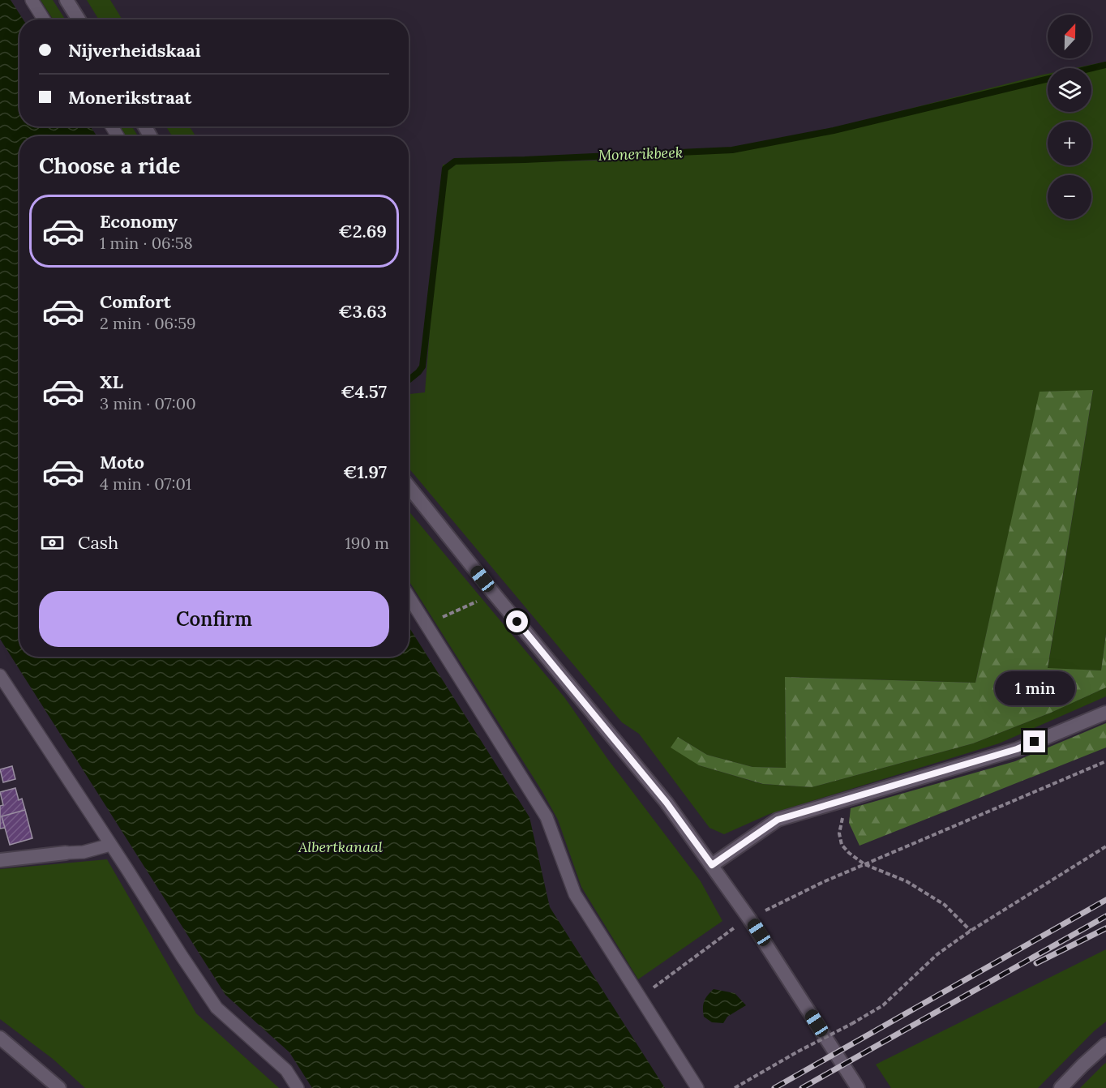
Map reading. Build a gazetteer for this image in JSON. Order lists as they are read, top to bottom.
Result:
{
  "water": ["Monerikbeek", "Albertkanaal"],
  "north": "top",
  "page": {
    "map_buttons": ["+", "−"],
    "banner": ["Nijverheidskaai", "Monerikstraat"],
    "heading": "Choose a ride",
    "list": [
      {
        "name": "Economy",
        "note": "1 min · 06:58",
        "value": "€2.69"
      },
      {
        "name": "Comfort",
        "note": "2 min · 06:59",
        "value": "€3.63"
      },
      {
        "name": "XL",
        "note": "3 min · 07:00",
        "value": "€4.57"
      },
      {
        "name": "Moto",
        "note": "4 min · 07:01",
        "value": "€1.97"
      }
    ],
    "pay": ["Cash", "190 m"],
    "buttons": "Confirm",
    "bubble": "1 min"
  }
}
